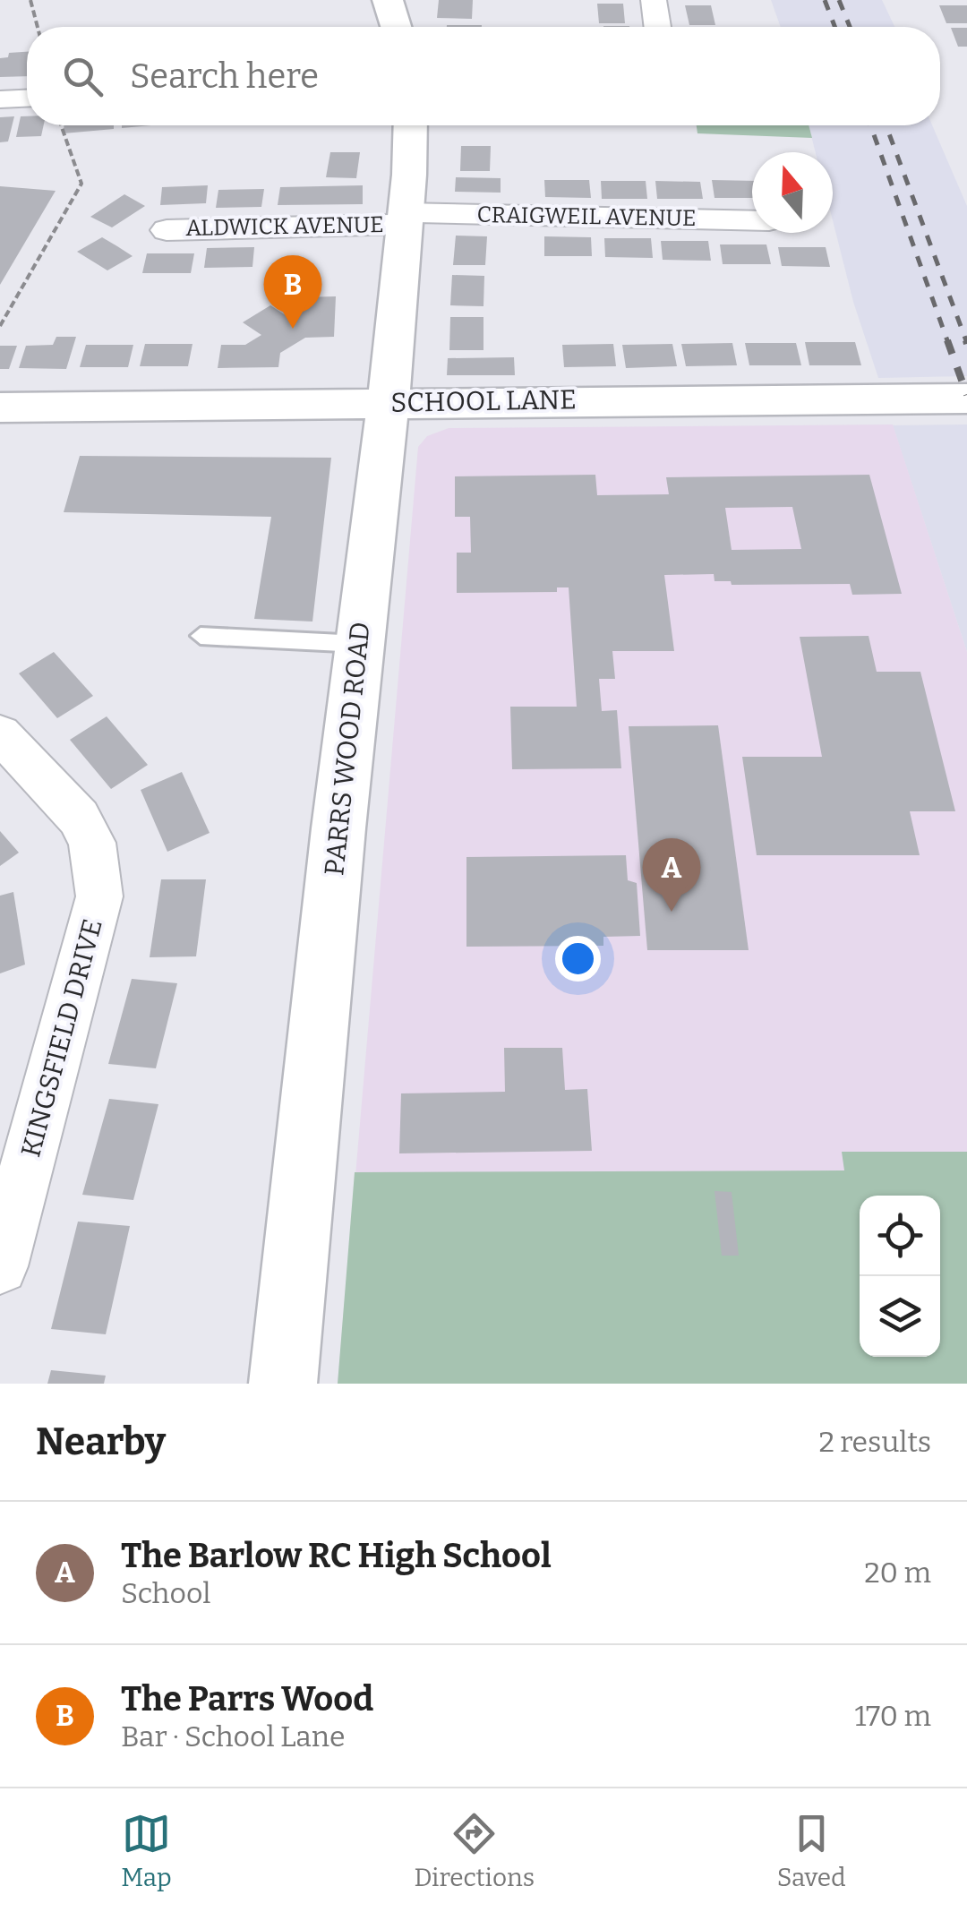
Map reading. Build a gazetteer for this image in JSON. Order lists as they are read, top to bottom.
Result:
{
  "streets": {
    "street": [
      "CRAIGWEIL AVENUE",
      "ALDWICK AVENUE",
      "SCHOOL LANE",
      "PARRS WOOD ROAD",
      "KINGSFIELD DRIVE"
    ]
  },
  "crossings": [
    ["CRAIGWEIL AVENUE", "ALDWICK AVENUE"],
    ["CRAIGWEIL AVENUE", "PARRS WOOD ROAD"],
    ["ALDWICK AVENUE", "PARRS WOOD ROAD"],
    ["SCHOOL LANE", "PARRS WOOD ROAD"]
  ],
  "north": "top",
  "page": {
    "search": "Search here",
    "pins": ["B", "A"],
    "heading": ["Nearby", "2 results"],
    "list": [
      {
        "mark": "A",
        "name": "The Barlow RC High School",
        "note": "School",
        "value": "20 m"
      },
      {
        "mark": "B",
        "name": "The Parrs Wood",
        "note": "Bar · School Lane",
        "value": "170 m"
      }
    ],
    "nav": ["Map", "Directions", "Saved"]
  }
}
